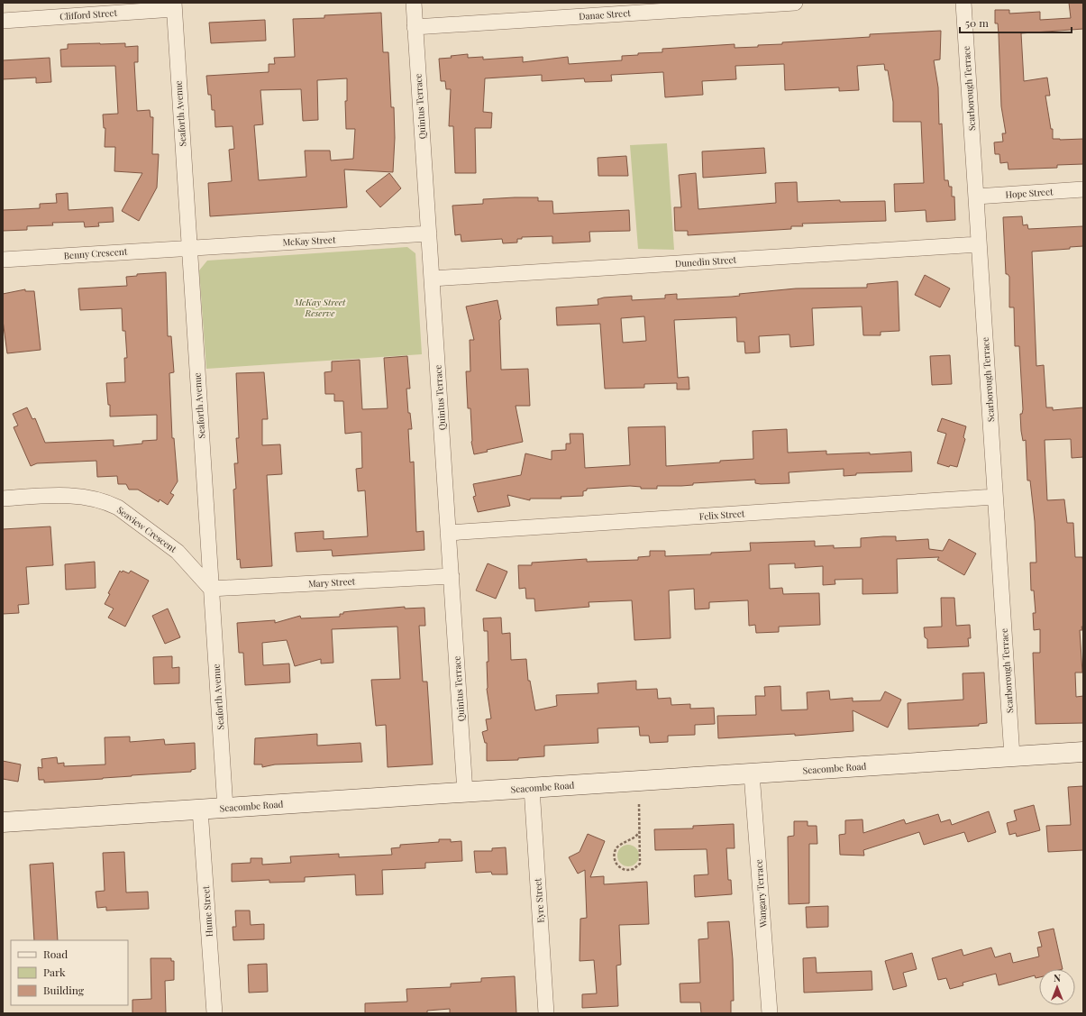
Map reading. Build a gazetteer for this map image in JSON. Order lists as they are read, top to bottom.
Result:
{
  "streets": {
    "main road": ["Seacombe Road"],
    "street": [
      "Clifford Street",
      "Danae Street",
      "Scarborough Terrace",
      "Quintus Terrace",
      "Seaforth Avenue",
      "Hope Street",
      "McKay Street",
      "Benny Crescent",
      "Dunedin Street",
      "Felix Street",
      "Seaview Crescent",
      "Mary Street",
      "Wangary Terrace",
      "Eyre Street",
      "Hume Street"
    ]
  },
  "crossings": [
    ["Clifford Street", "Seaforth Avenue"],
    ["Danae Street", "Quintus Terrace"],
    ["Scarborough Terrace", "Hope Street"],
    ["Scarborough Terrace", "Dunedin Street"],
    ["Scarborough Terrace", "Felix Street"],
    ["Scarborough Terrace", "Seacombe Road"],
    ["Quintus Terrace", "McKay Street"],
    ["Quintus Terrace", "Dunedin Street"],
    ["Quintus Terrace", "Felix Street"],
    ["Quintus Terrace", "Mary Street"],
    ["Quintus Terrace", "Seacombe Road"],
    ["Seaforth Avenue", "McKay Street"],
    ["Seaforth Avenue", "Benny Crescent"],
    ["Seaforth Avenue", "Seaview Crescent"],
    ["Seaforth Avenue", "Mary Street"],
    ["Seaforth Avenue", "Seacombe Road"],
    ["McKay Street", "Benny Crescent"],
    ["Seaview Crescent", "Mary Street"],
    ["Seacombe Road", "Wangary Terrace"],
    ["Seacombe Road", "Eyre Street"],
    ["Seacombe Road", "Hume Street"]
  ],
  "parks": ["McKay Street Reserve"],
  "legend": ["Road", "Park", "Building"],
  "scale_bar": "50 m",
  "north": "top"
}
